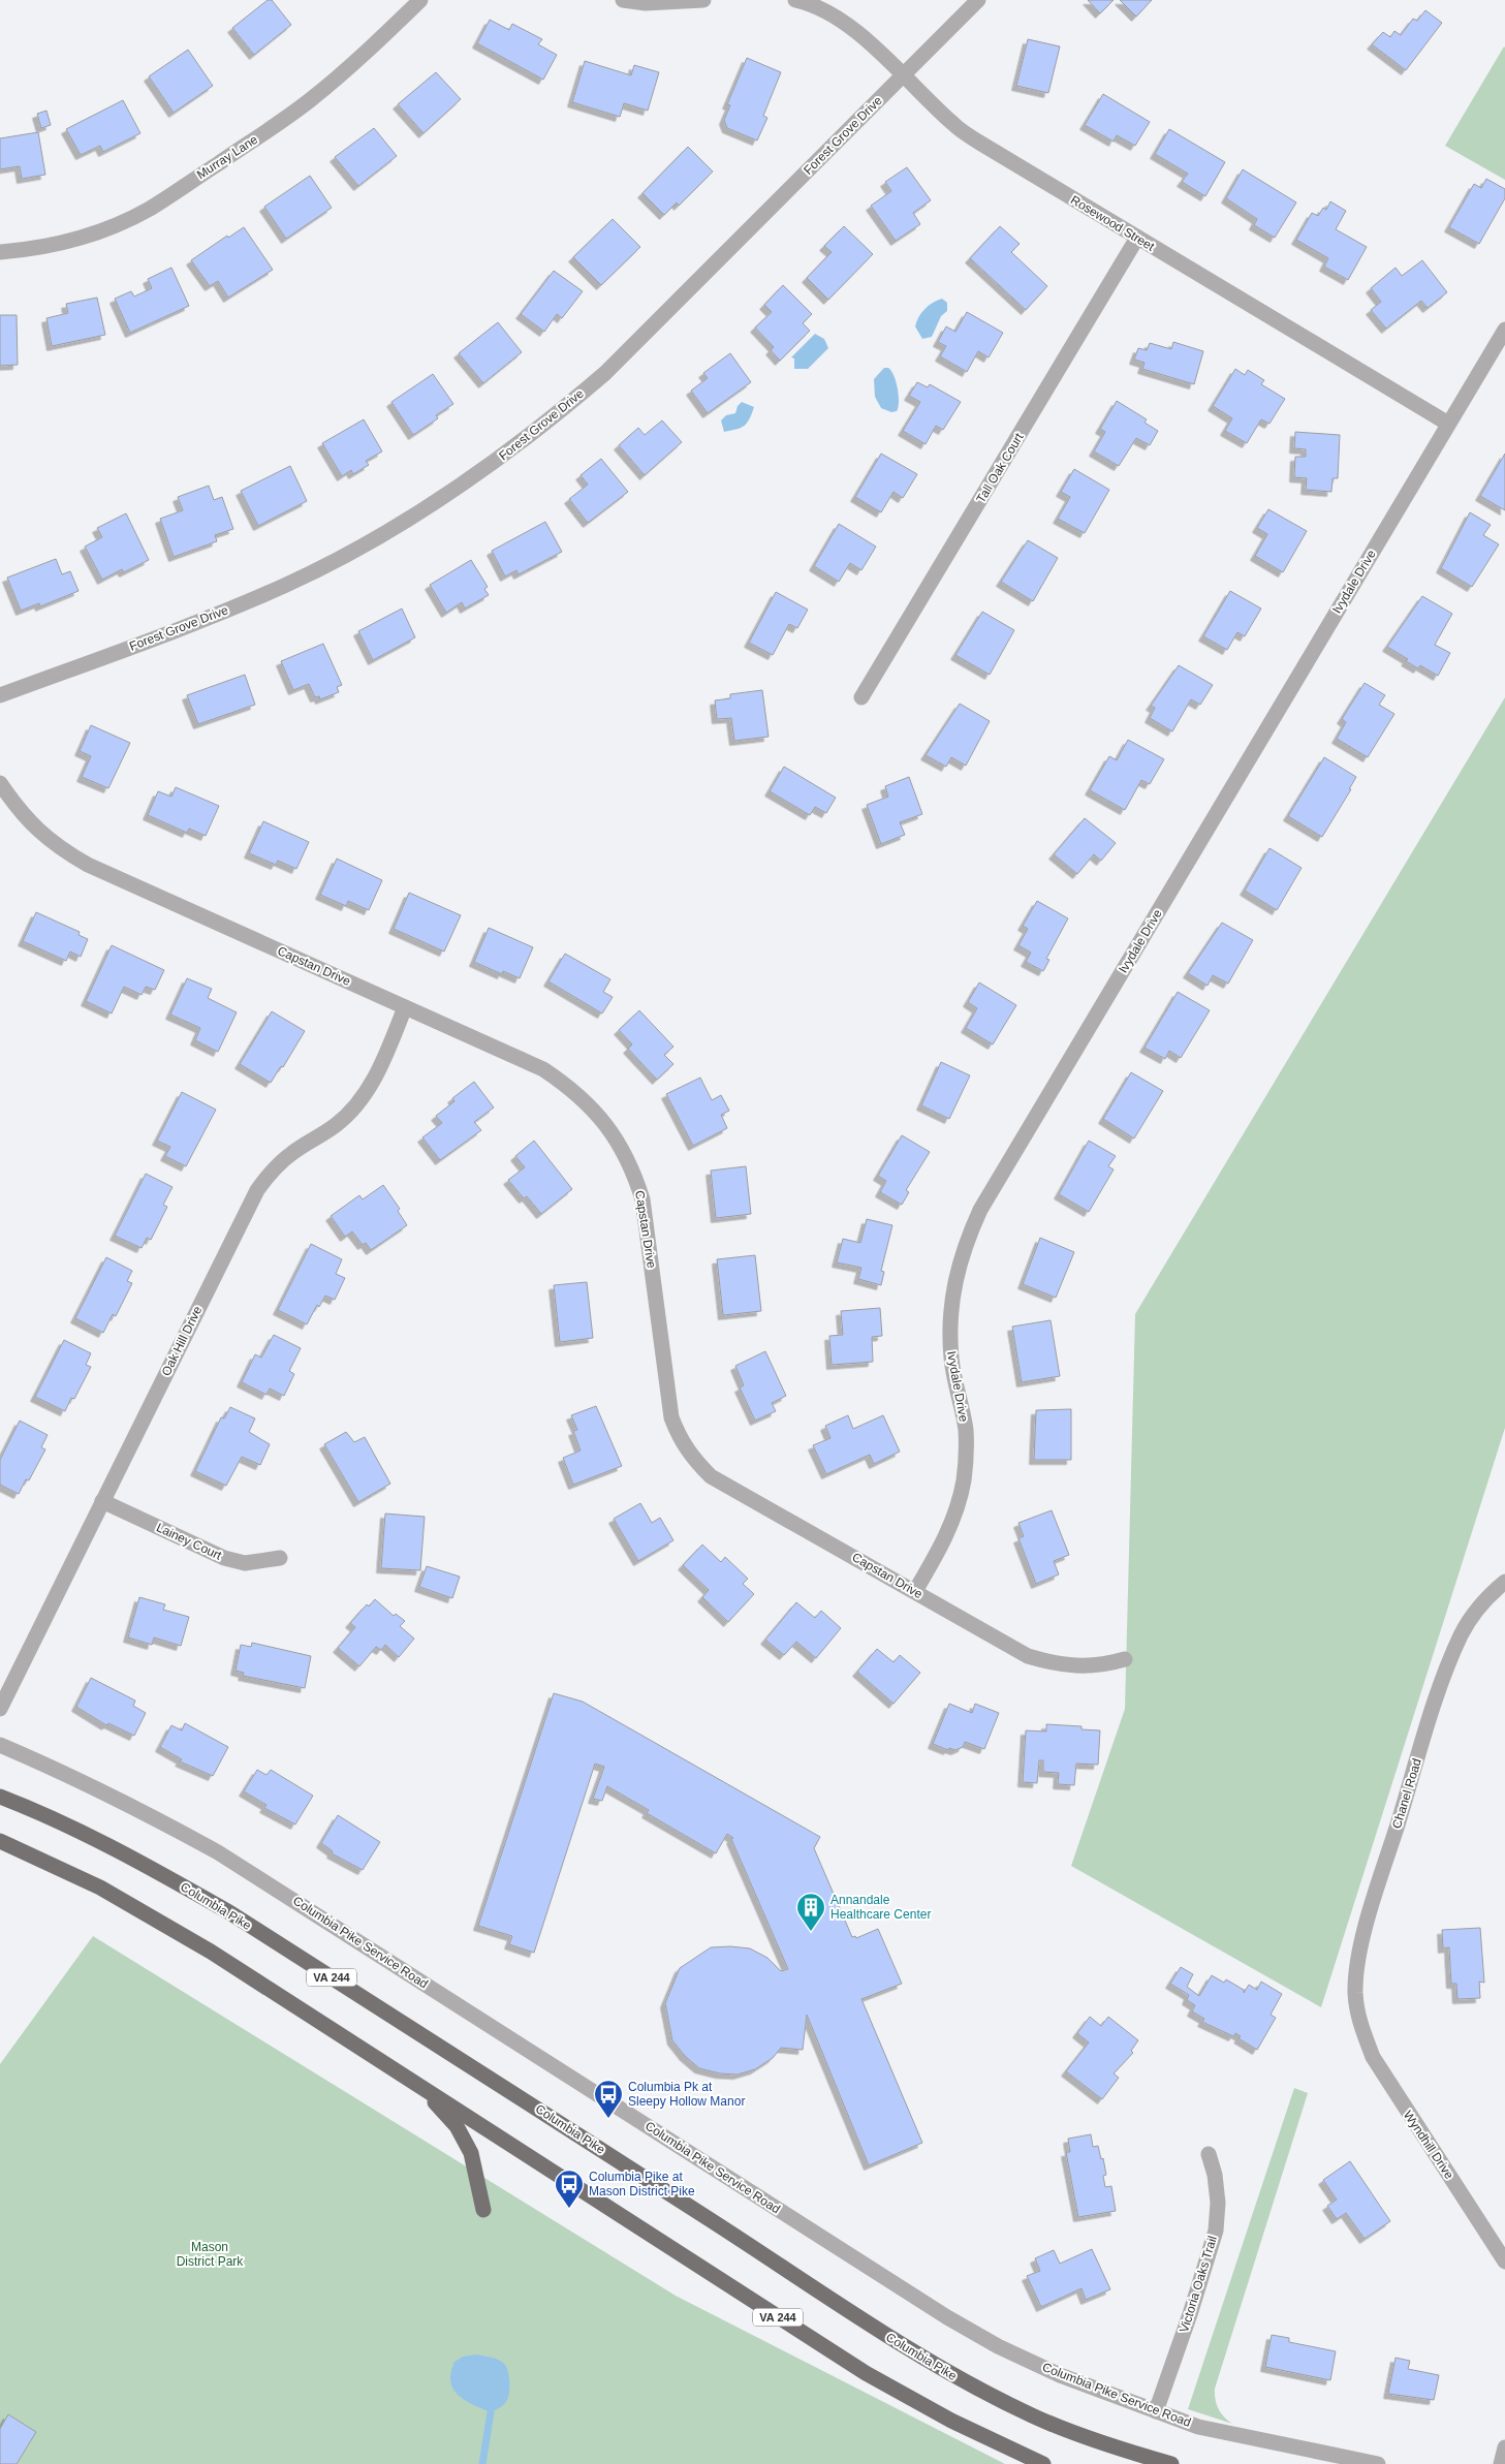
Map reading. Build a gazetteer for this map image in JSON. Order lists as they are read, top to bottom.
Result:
{
  "streets": {
    "main road": ["Columbia Pike", "VA 244"],
    "street": [
      "Forest Grove Drive",
      "Murray Lane",
      "Rosewood Street",
      "Tall Oak Court",
      "Ivydale Drive",
      "Capstan Drive",
      "Oak Hill Drive",
      "Lainey Court",
      "Chanel Road",
      "Columbia Pike Service Road",
      "Wyndhill Drive",
      "Victoria Oaks Trail"
    ]
  },
  "crossings": [
    ["Forest Grove Drive", "Rosewood Street"],
    ["Rosewood Street", "Tall Oak Court"],
    ["Rosewood Street", "Ivydale Drive"],
    ["Ivydale Drive", "Capstan Drive"],
    ["Capstan Drive", "Oak Hill Drive"],
    ["Oak Hill Drive", "Lainey Court"],
    ["Chanel Road", "Wyndhill Drive"],
    ["Columbia Pike Service Road", "Victoria Oaks Trail"]
  ],
  "parks": ["Mason District Park"],
  "places": {
    "building": ["Annandale Healthcare Center"],
    "bus stop": ["Columbia Pk at Sleepy Hollow Manor", "Columbia Pike at Mason District Pike"]
  }
}
